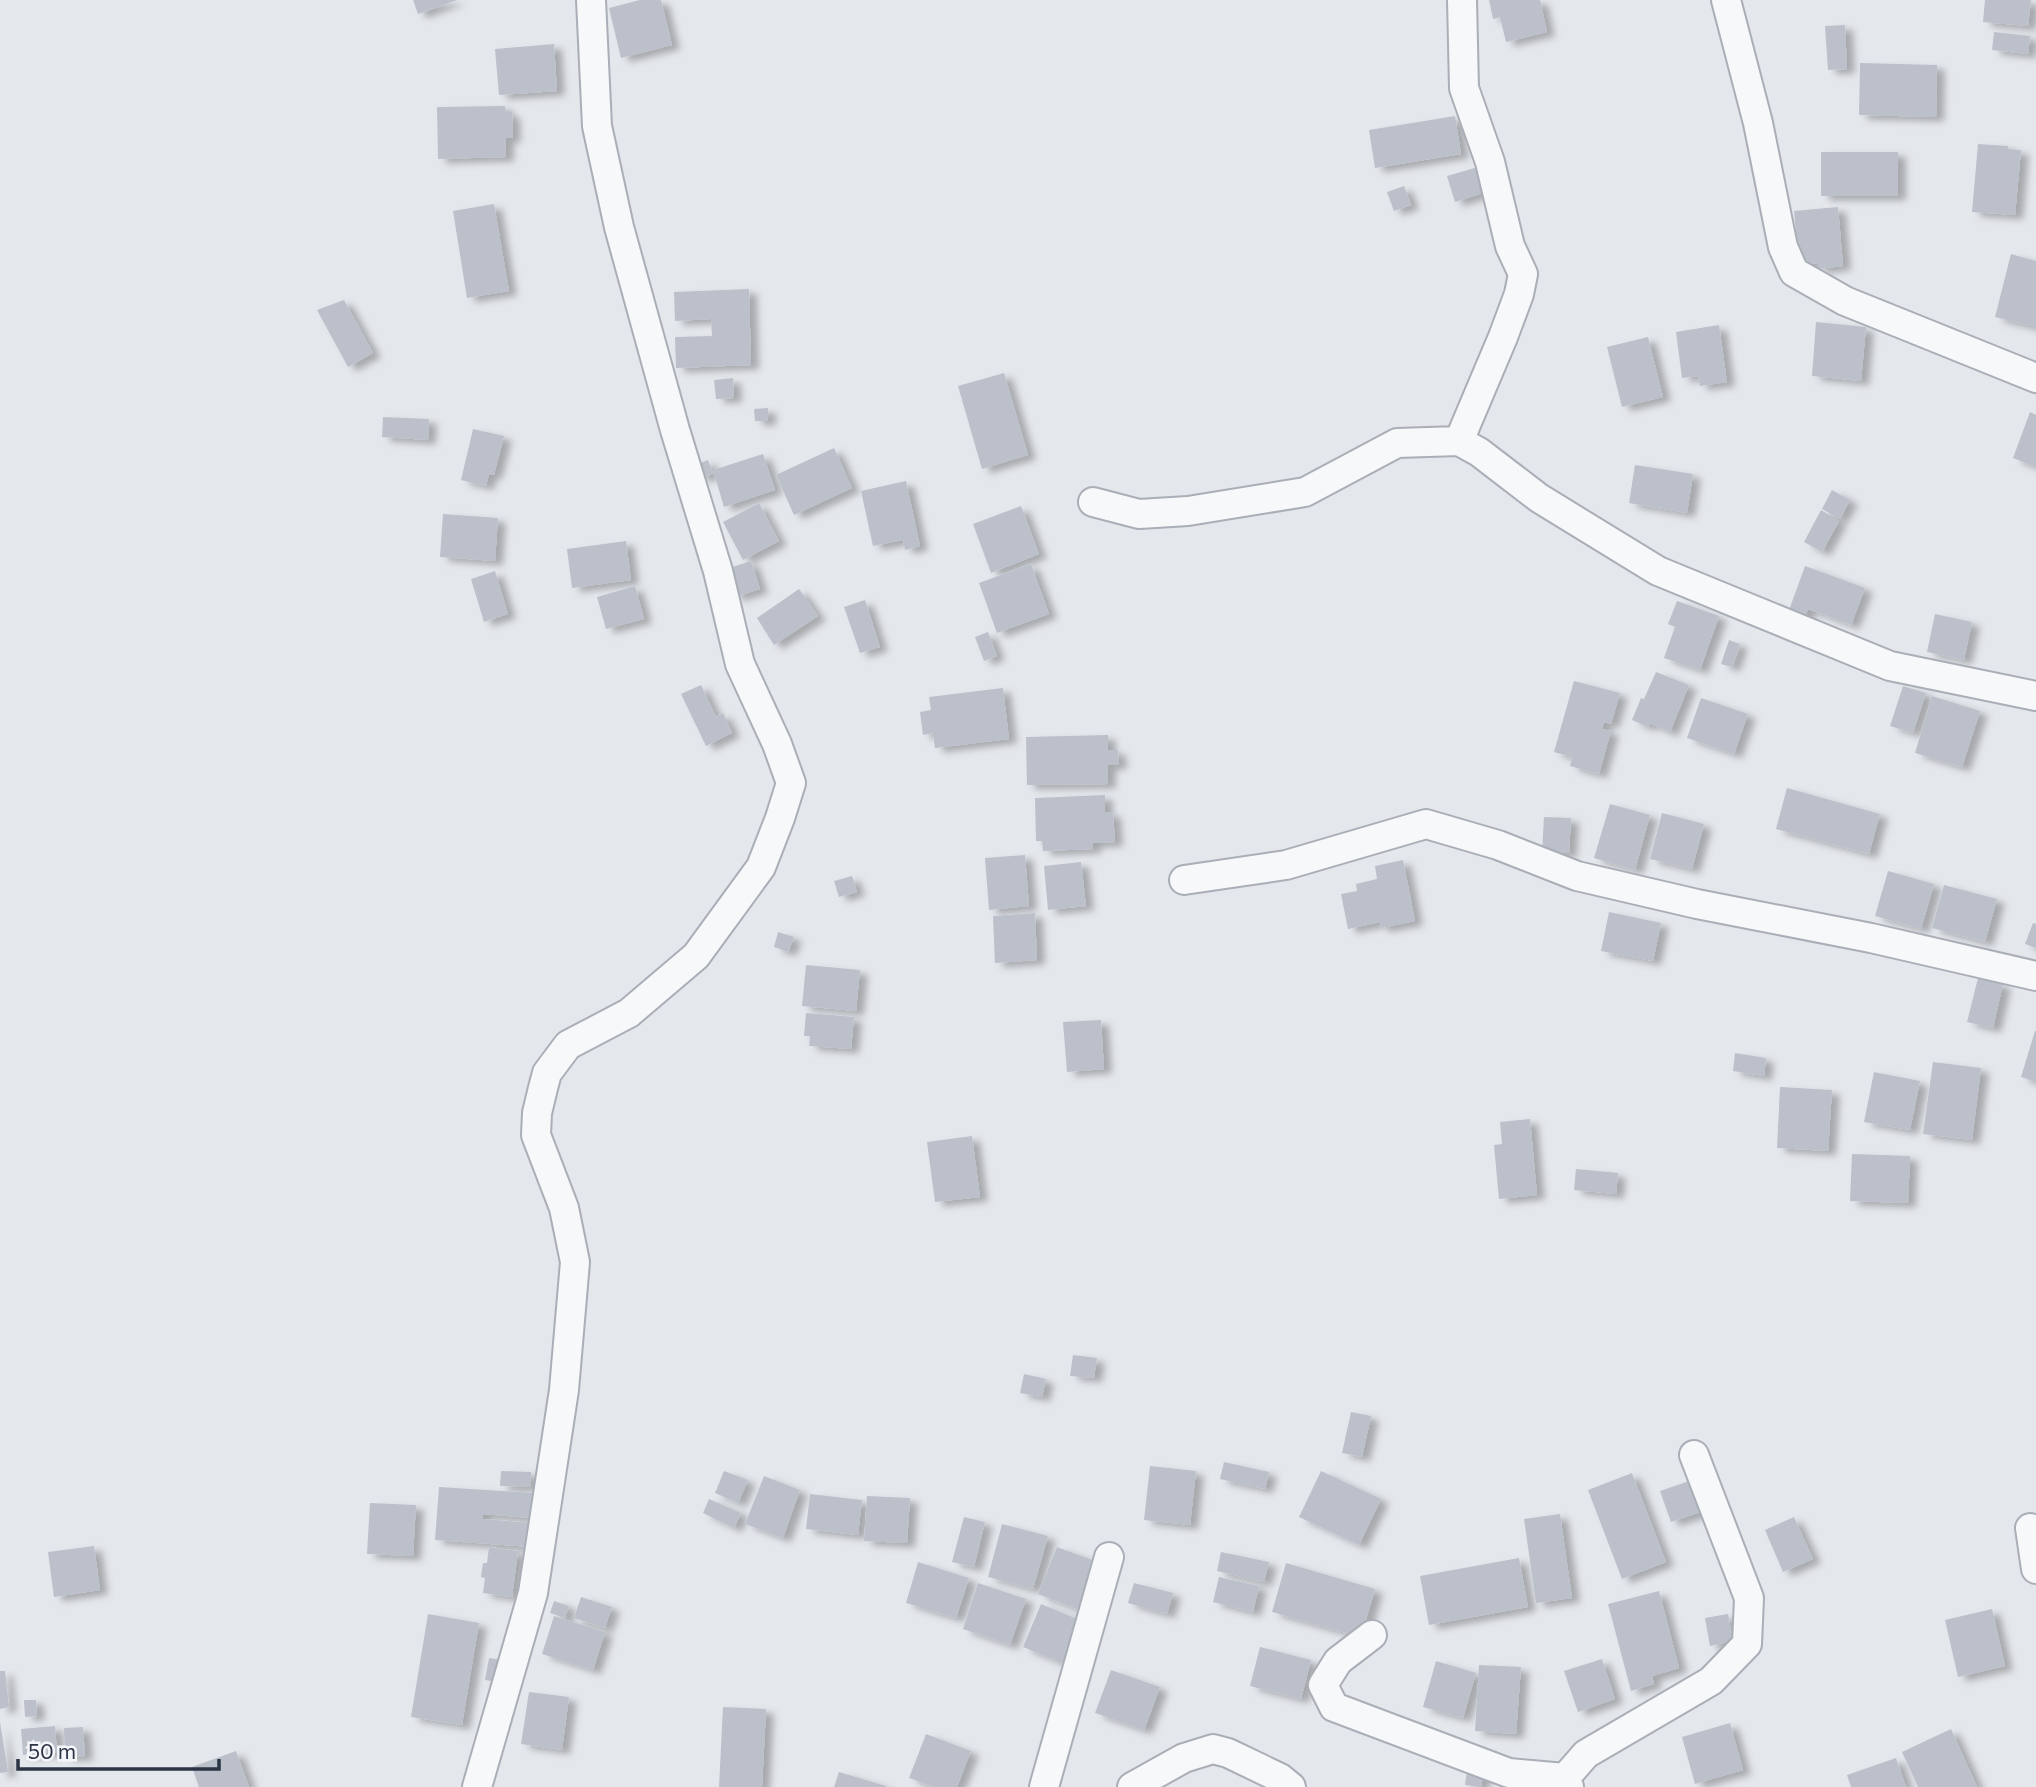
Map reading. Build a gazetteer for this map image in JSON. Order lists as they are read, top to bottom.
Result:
{
  "scale_bar": "50 m"
}
